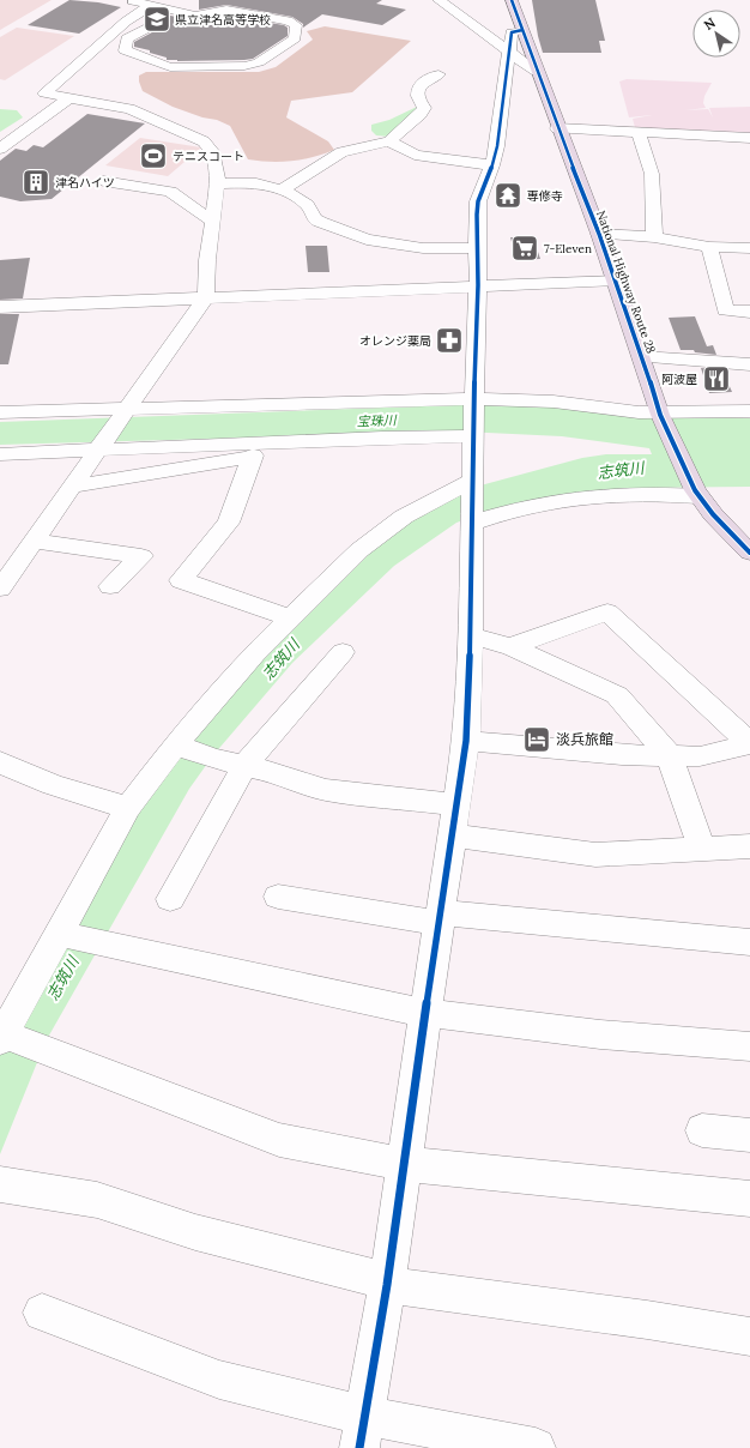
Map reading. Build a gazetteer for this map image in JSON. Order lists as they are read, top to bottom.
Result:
{
  "streets": {
    "highway": ["National Highway Route 28"]
  },
  "water": ["宝珠川", "志筑川"],
  "places": {
    "school or university": ["県立津名高等学校"],
    "sports": ["テニスコート"],
    "building": ["津名ハイツ"],
    "temple": ["専修寺"],
    "supermarket": ["7-Eleven"],
    "pharmacy": ["オレンジ薬局"],
    "restaurant": ["阿波屋"],
    "hotel": ["淡兵旅館"]
  },
  "north": "top left"
}
